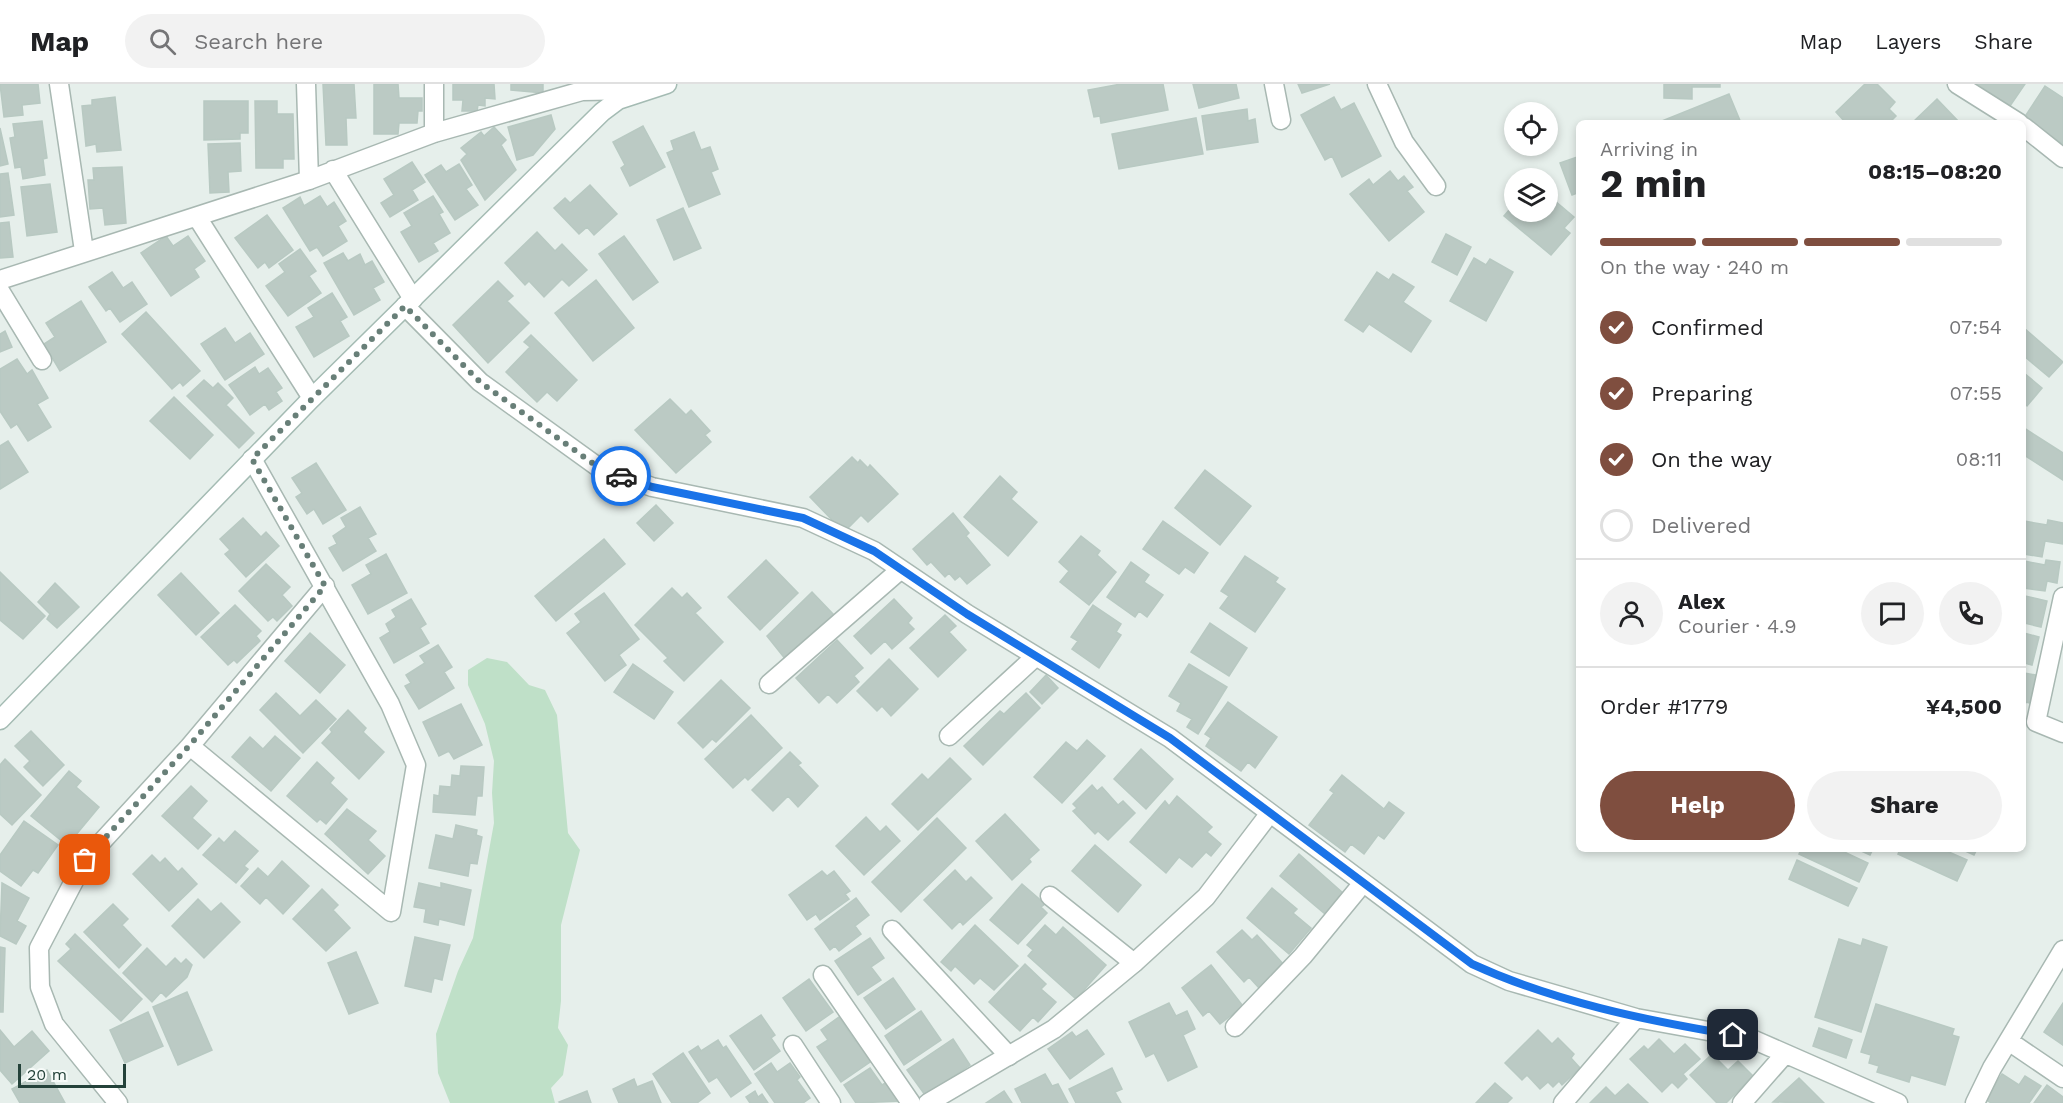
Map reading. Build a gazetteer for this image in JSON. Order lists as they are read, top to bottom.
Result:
{
  "scale_bar": "20 m",
  "page": {
    "header": "Map",
    "search": "Search here",
    "nav": ["Map", "Layers", "Share"],
    "heading": ["2 min", "Arriving in", "08:15–08:20"],
    "panel": [
      "Alex",
      "Courier · 4.9",
      "Order #1779",
      "¥4,500"
    ],
    "bar": "On the way · 240 m",
    "list": [
      ["Confirmed", "07:54"],
      ["Preparing", "07:55"],
      ["On the way", "08:11"],
      "Delivered"
    ],
    "buttons": ["Help", "Share"],
    "scale": "20 m"
  }
}
